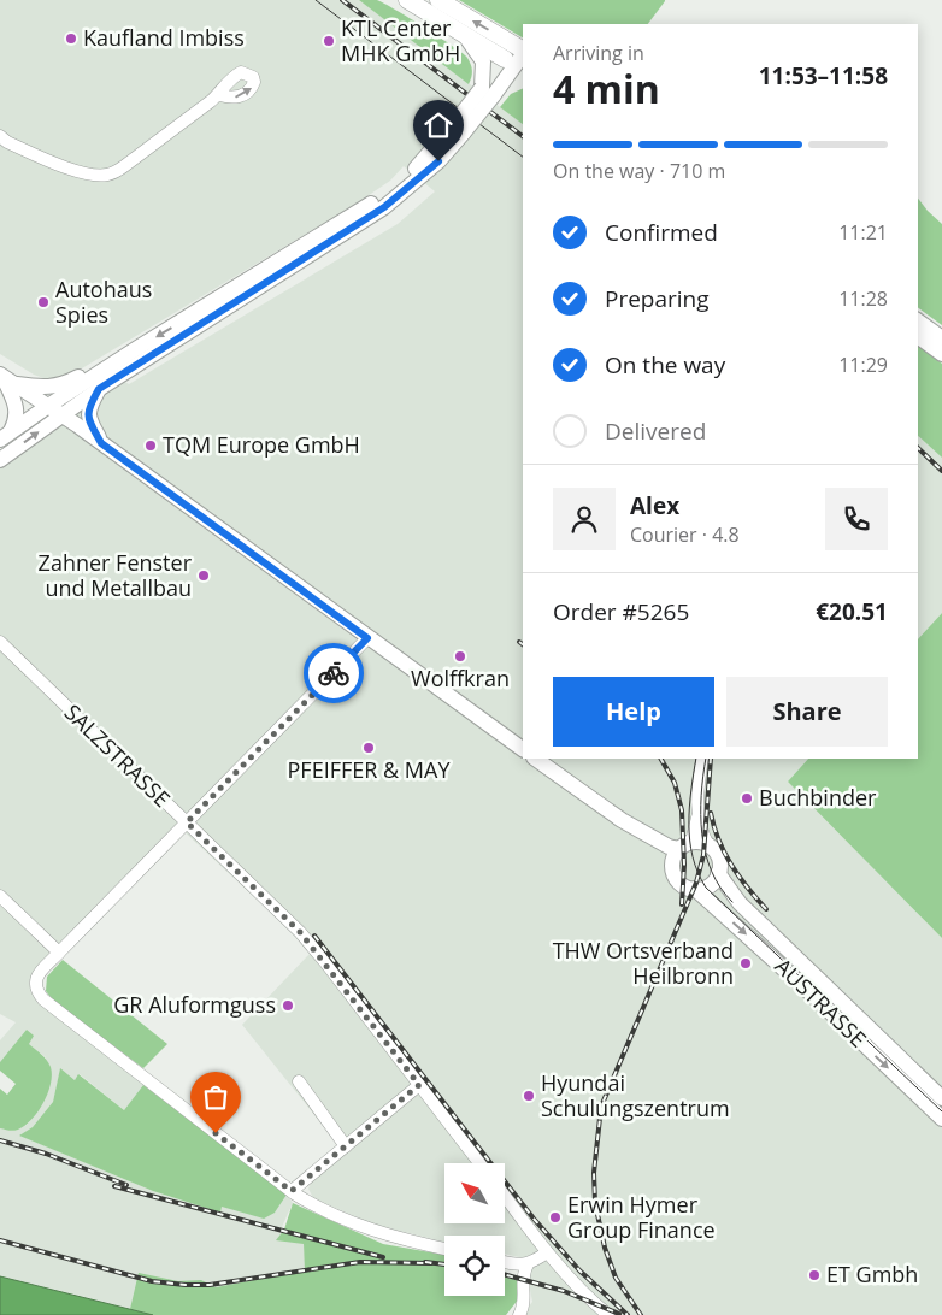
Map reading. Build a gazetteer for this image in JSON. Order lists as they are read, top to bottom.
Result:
{
  "streets": {
    "main road": ["AUSTRASSE"],
    "street": ["SALZSTRASSE"]
  },
  "places": [
    "Kaufland Imbiss",
    "KTL Center MHK GmbH",
    "Autohaus Spies",
    "TQM Europe GmbH",
    "Zahner Fenster und Metallbau",
    "Wolffkran",
    "PFEIFFER & MAY",
    "Buchbinder",
    "THW Ortsverband Heilbronn",
    "GR Aluformguss",
    "Hyundai Schulungszentrum",
    "Erwin Hymer Group Finance",
    "ET Gmbh"
  ],
  "north": "top left",
  "page": {
    "heading": ["4 min", "Arriving in", "11:53–11:58"],
    "panel": [
      "Alex",
      "Courier · 4.8",
      "Order #5265",
      "€20.51"
    ],
    "bar": "On the way · 710 m",
    "list": [
      ["Confirmed", "11:21"],
      ["Preparing", "11:28"],
      ["On the way", "11:29"],
      "Delivered"
    ],
    "buttons": ["Help", "Share"]
  }
}
